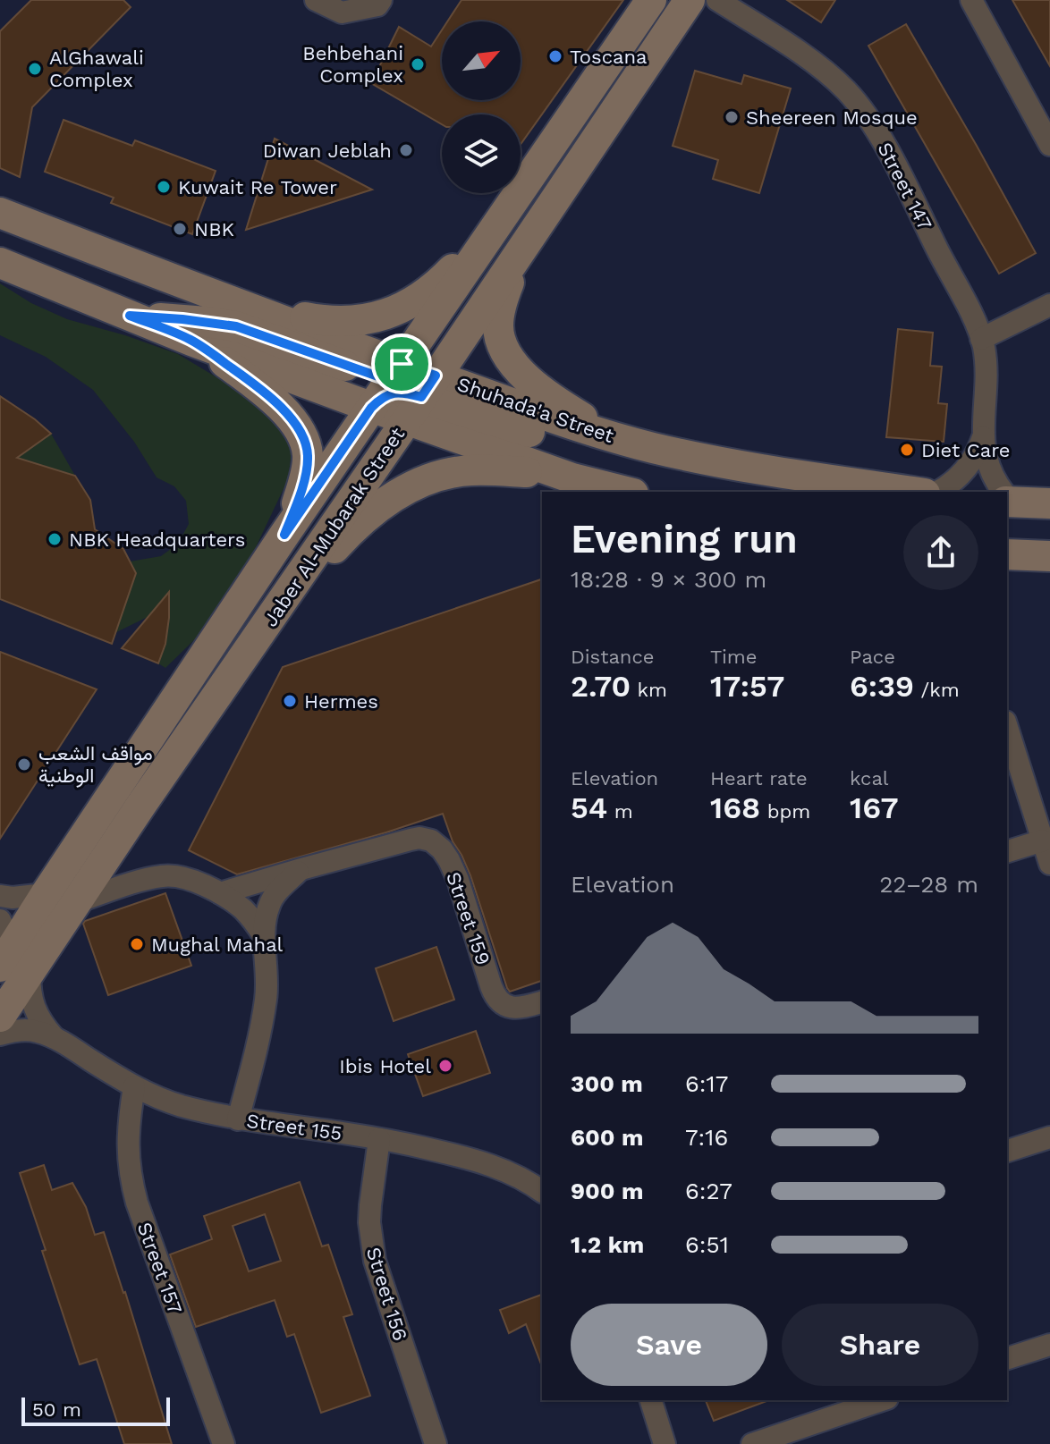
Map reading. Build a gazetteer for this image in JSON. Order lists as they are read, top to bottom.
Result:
{
  "streets": {
    "main road": ["Shuhada'a Street", "Jaber Al-Mubarak Street"],
    "street": [
      "Street 147",
      "Street 159",
      "Street 155",
      "Street 157",
      "Street 156"
    ]
  },
  "crossings": [
    ["Shuhada'a Street", "Jaber Al-Mubarak Street"],
    ["Jaber Al-Mubarak Street", "Street 159"],
    ["Jaber Al-Mubarak Street", "Street 155"],
    ["Jaber Al-Mubarak Street", "Street 157"],
    ["Street 159", "Street 155"],
    ["Street 159", "Street 157"],
    ["Street 155", "Street 157"],
    ["Street 155", "Street 156"]
  ],
  "places": [
    "Toscana",
    "Behbehani Complex",
    "AlGhawali Complex",
    "Sheereen Mosque",
    "Diwan Jeblah",
    "Kuwait Re Tower",
    "NBK",
    "Diet Care",
    "NBK Headquarters",
    "Hermes",
    "مواقف الشعب الوطنية",
    "Mughal Mahal",
    "Ibis Hotel"
  ],
  "scale_bar": "50 m",
  "north": "top right",
  "page": {
    "heading": ["Evening run", "18:28 · 9 × 300 m"],
    "stats": [
      ["Distance", "2.70 km"],
      ["Time", "17:57"],
      ["Pace", "6:39 /km"],
      ["Elevation", "54 m"],
      ["Heart rate", "168 bpm"],
      ["kcal", "167"]
    ],
    "chart": ["Elevation", "22–28 m"],
    "list": [
      {
        "name": "300 m",
        "note": "6:17"
      },
      {
        "name": "600 m",
        "note": "7:16"
      },
      {
        "name": "900 m",
        "note": "6:27"
      },
      {
        "name": "1.2 km",
        "note": "6:51"
      }
    ],
    "buttons": ["Save", "Share"],
    "scale": "50 m"
  }
}
